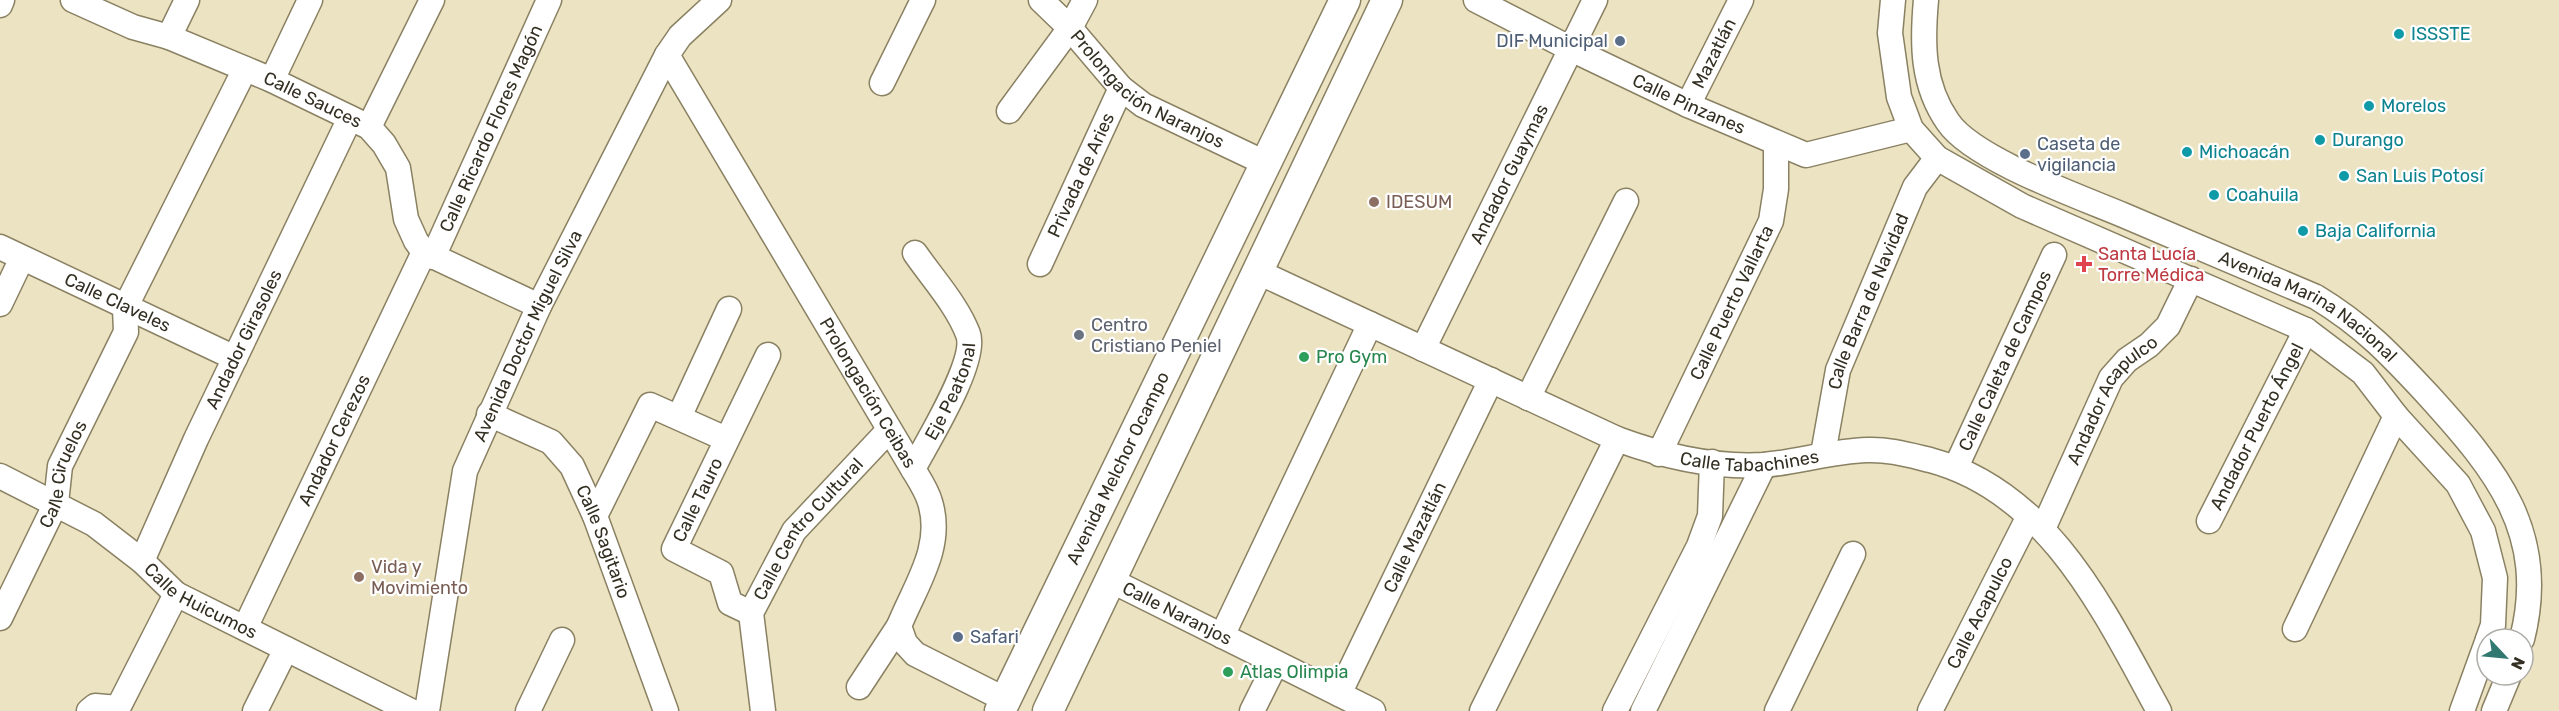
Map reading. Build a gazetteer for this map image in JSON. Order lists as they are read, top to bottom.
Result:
{
  "streets": {
    "main road": ["Avenida Melchor Ocampo"],
    "street": [
      "Mazatlán",
      "Prolongación Naranjos",
      "Calle Sauces",
      "Calle Pinzanes",
      "Calle Ricardo Flores Magón",
      "Andador Guaymas",
      "Privada de Aries",
      "Calle Puerto Vallarta",
      "Calle Barra de Navidad",
      "Calle Claveles",
      "Avenida Marina Nacional",
      "Avenida Doctor Miguel Silva",
      "Andador Girasoles",
      "Calle Caleta de Campos",
      "Eje Peatonal",
      "Prolongación Ceibas",
      "Andador Acapulco",
      "Andador Puerto Ángel",
      "Andador Cerezos",
      "Calle Tabachines",
      "Calle Ciruelos",
      "Calle Tauro",
      "Calle Centro Cultural",
      "Calle Mazatlán",
      "Calle Sagitario",
      "Calle Huicumos",
      "Calle Acapulco",
      "Calle Naranjos"
    ]
  },
  "crossings": [
    ["Mazatlán", "Calle Pinzanes"],
    ["Prolongación Naranjos", "Privada de Aries"],
    ["Prolongación Naranjos", "Avenida Melchor Ocampo"],
    ["Calle Sauces", "Calle Ricardo Flores Magón"],
    ["Calle Sauces", "Andador Girasoles"],
    ["Calle Sauces", "Andador Cerezos"],
    ["Calle Pinzanes", "Andador Guaymas"],
    ["Calle Pinzanes", "Calle Puerto Vallarta"],
    ["Calle Pinzanes", "Avenida Marina Nacional"],
    ["Calle Ricardo Flores Magón", "Andador Cerezos"],
    ["Andador Guaymas", "Calle Tabachines"],
    ["Calle Puerto Vallarta", "Calle Tabachines"],
    ["Calle Barra de Navidad", "Avenida Marina Nacional"],
    ["Calle Barra de Navidad", "Calle Tabachines"],
    ["Calle Claveles", "Andador Girasoles"],
    ["Calle Claveles", "Calle Ciruelos"],
    ["Avenida Marina Nacional", "Andador Acapulco"],
    ["Avenida Marina Nacional", "Andador Puerto Ángel"],
    ["Avenida Doctor Miguel Silva", "Prolongación Ceibas"],
    ["Avenida Doctor Miguel Silva", "Calle Sagitario"],
    ["Andador Girasoles", "Calle Huicumos"],
    ["Calle Caleta de Campos", "Calle Tabachines"],
    ["Eje Peatonal", "Prolongación Ceibas"],
    ["Prolongación Ceibas", "Calle Centro Cultural"],
    ["Andador Acapulco", "Calle Tabachines"],
    ["Andador Acapulco", "Calle Acapulco"],
    ["Andador Cerezos", "Calle Huicumos"],
    ["Calle Tabachines", "Calle Mazatlán"],
    ["Calle Tabachines", "Calle Acapulco"],
    ["Calle Ciruelos", "Calle Huicumos"],
    ["Calle Tauro", "Calle Centro Cultural"],
    ["Calle Mazatlán", "Calle Naranjos"]
  ],
  "places": {
    "other": [
      "ISSSTE",
      "DIF Municipal",
      "Morelos",
      "Durango",
      "Michoacán",
      "Caseta de vigilancia",
      "San Luis Potosí",
      "Coahuila",
      "IDESUM",
      "Baja California",
      "Centro Cristiano Peniel",
      "Pro Gym",
      "Vida y Movimiento",
      "Safari",
      "Atlas Olimpia"
    ],
    "health": ["Santa Lucía Torre Médica"]
  },
  "north": "bottom right"
}
